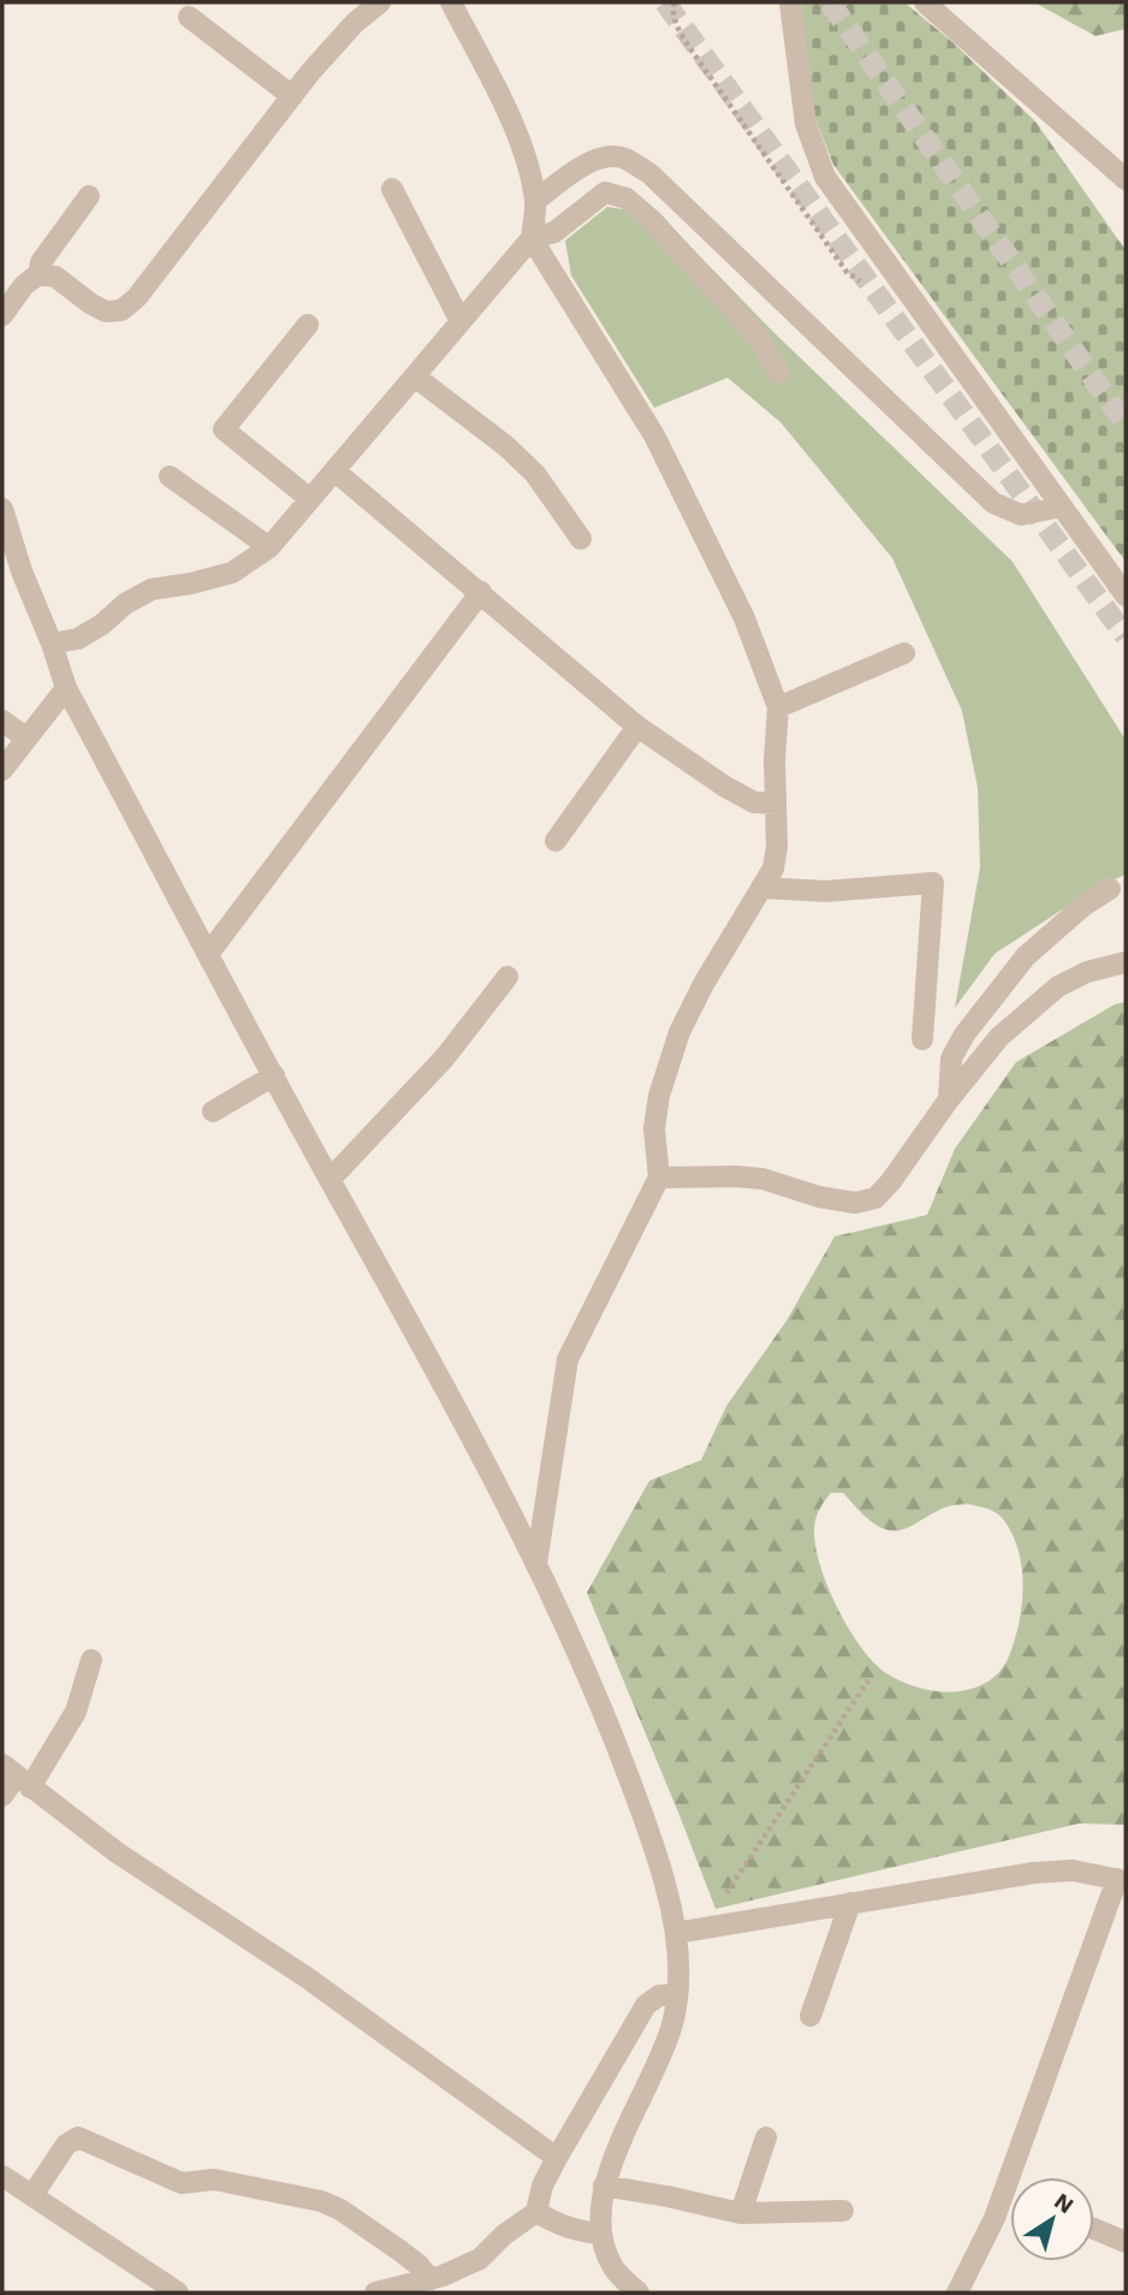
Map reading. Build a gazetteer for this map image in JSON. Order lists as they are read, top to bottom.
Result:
{
  "north": "top right"
}
